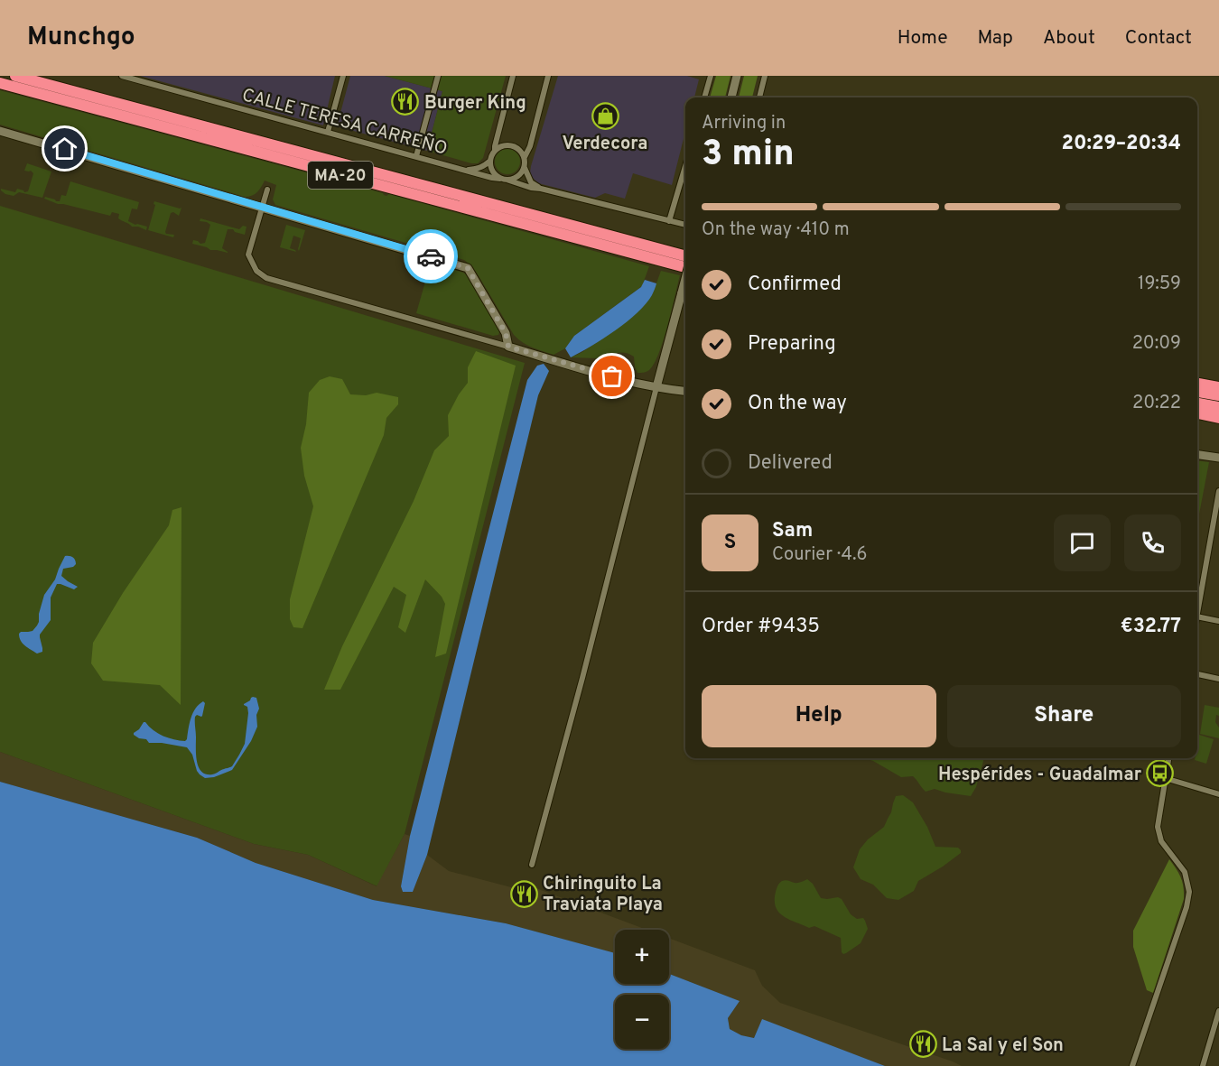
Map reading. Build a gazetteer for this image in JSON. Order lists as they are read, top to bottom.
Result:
{
  "streets": {
    "highway": ["MA-20"],
    "street": ["CALLE TERESA CARREÑO"]
  },
  "places": {
    "restaurant": ["Burger King", "Chiringuito La Traviata Playa", "La Sal y el Son"],
    "shop": ["Verdecora"],
    "bus stop": ["Hespérides - Guadalmar"]
  },
  "page": {
    "header": "Munchgo",
    "nav": [
      "Home",
      "Map",
      "About",
      "Contact"
    ],
    "heading": ["3 min", "Arriving in", "20:29–20:34"],
    "panel": [
      "Sam",
      "Courier · 4.6",
      "Order #9435",
      "€32.77"
    ],
    "bar": "On the way · 410 m",
    "list": [
      ["Confirmed", "19:59"],
      ["Preparing", "20:09"],
      ["On the way", "20:22"],
      "Delivered"
    ],
    "round": "S",
    "buttons": ["Help", "Share"],
    "map_buttons": ["+", "−"]
  }
}
